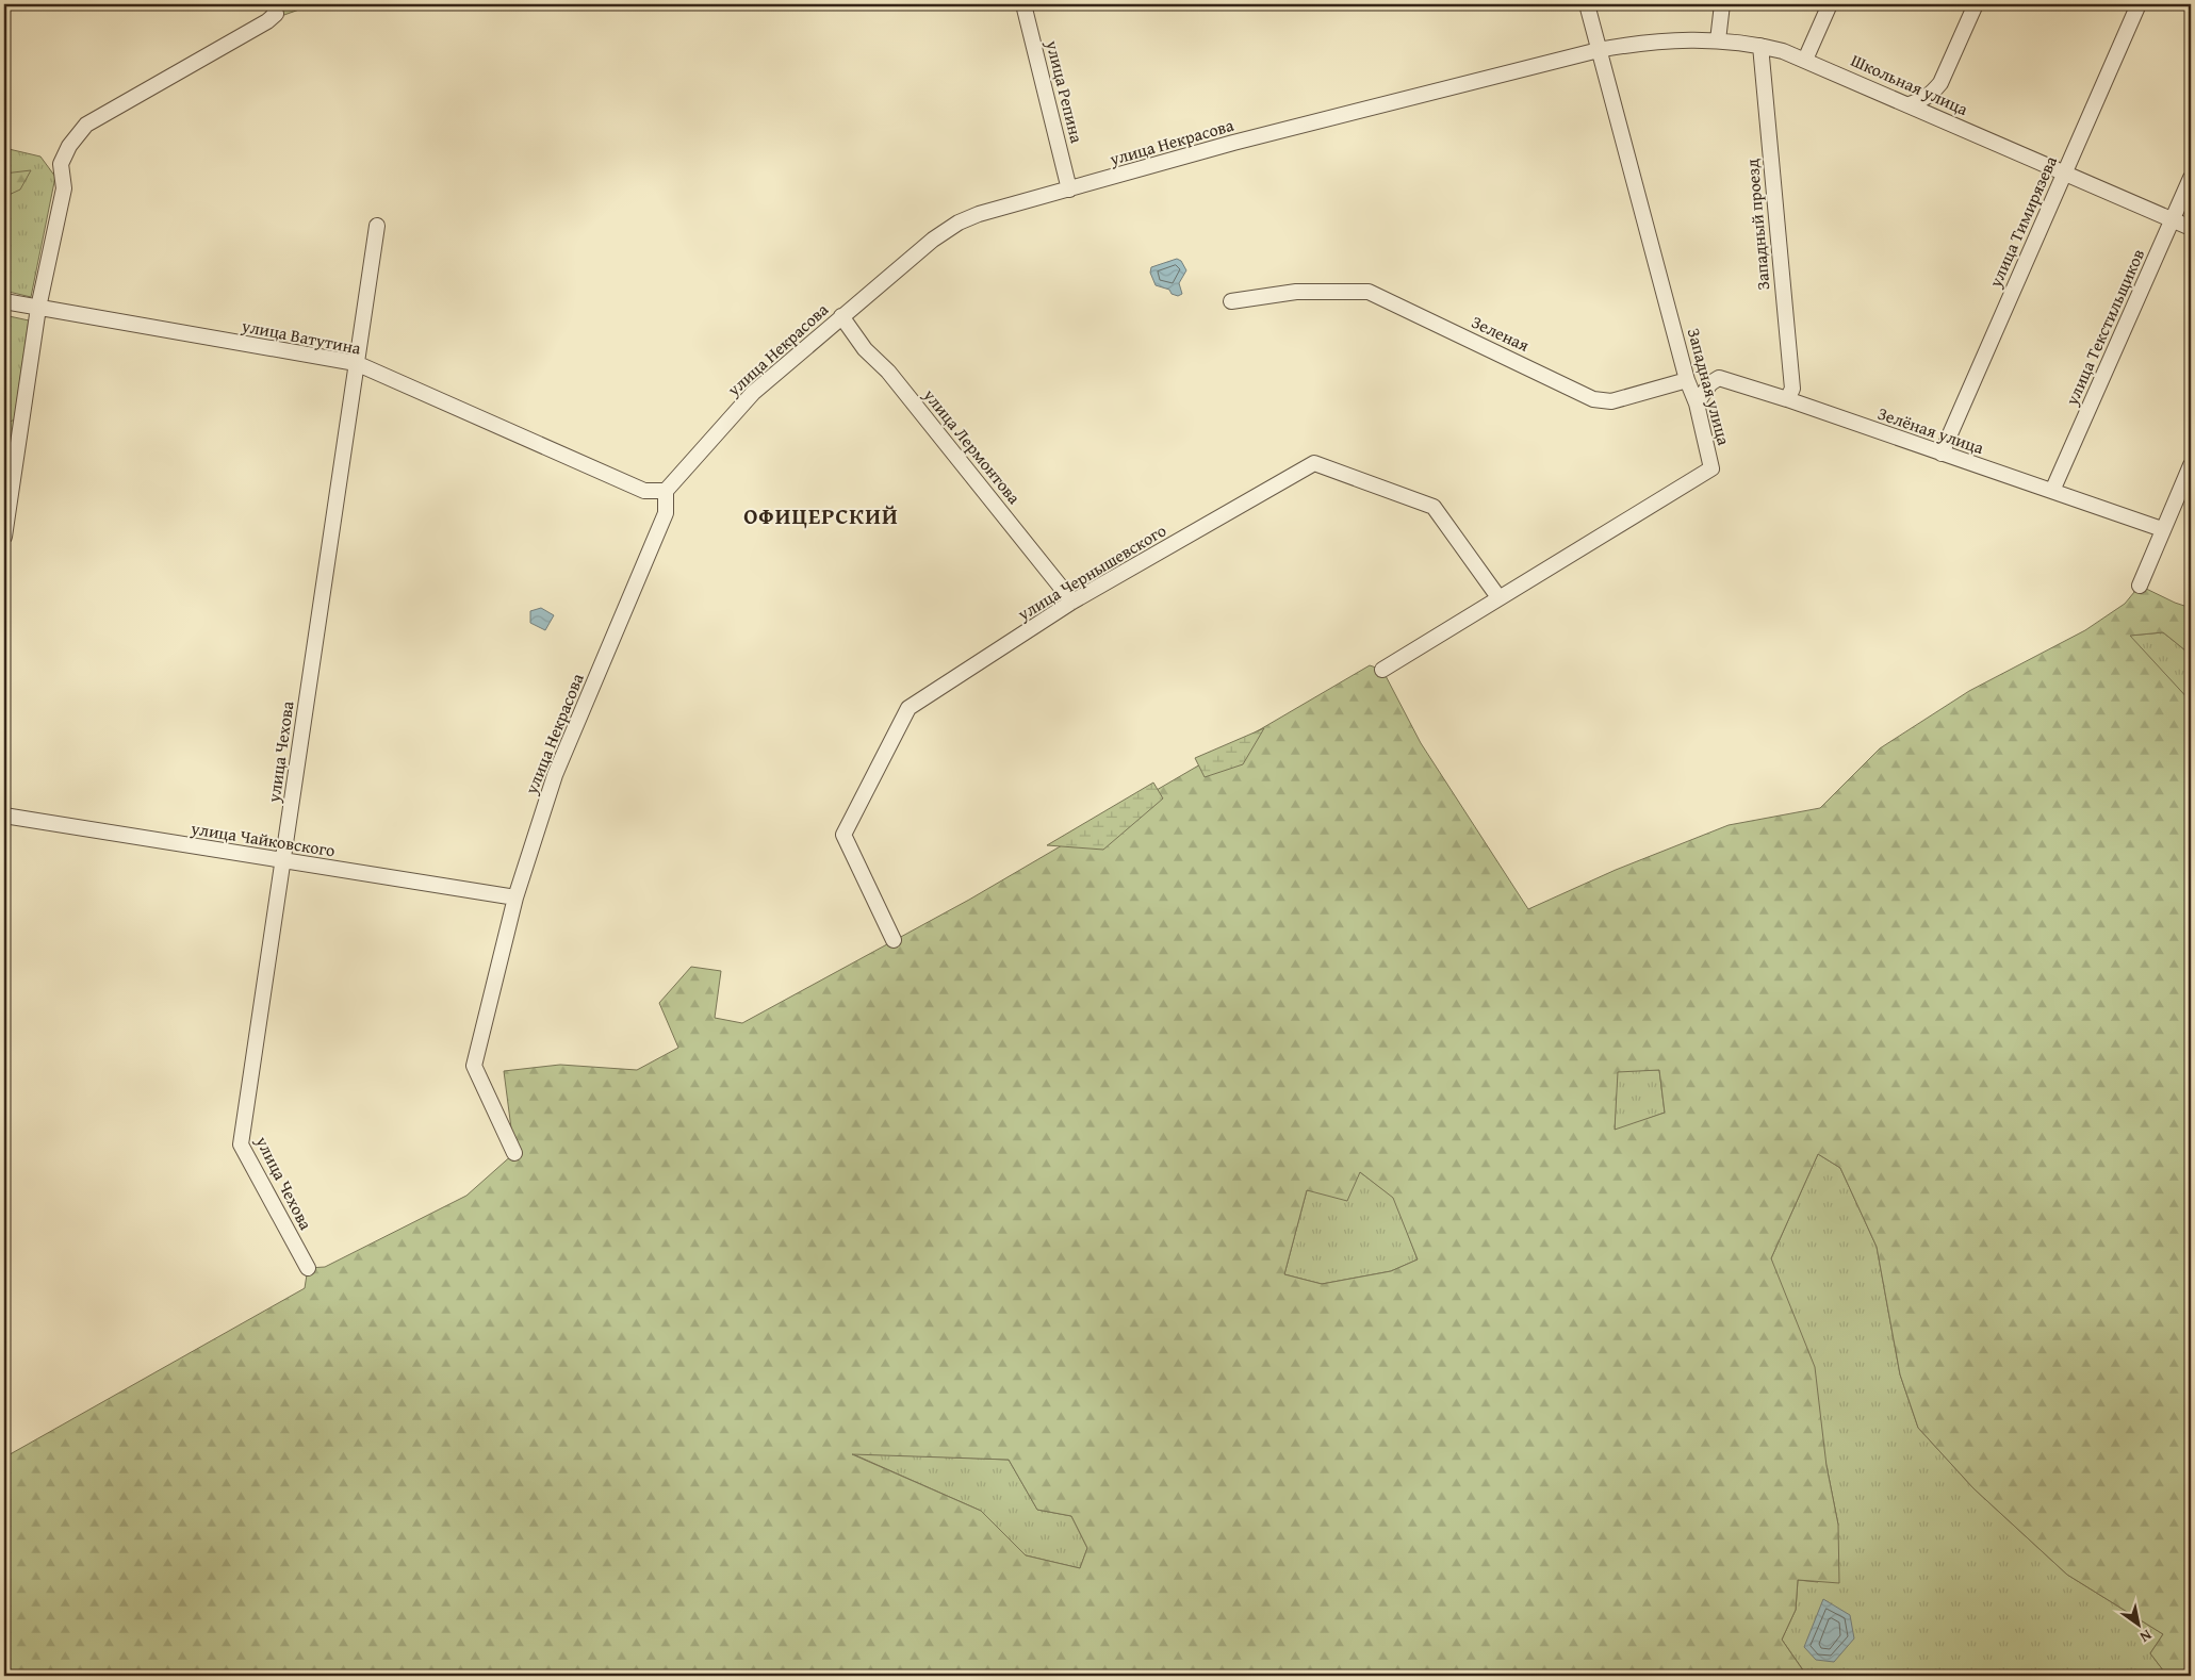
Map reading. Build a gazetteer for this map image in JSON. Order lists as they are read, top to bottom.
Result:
{
  "streets": {
    "street": [
      "Школьная улица",
      "улица Репина",
      "улица Некрасова",
      "улица Тимирязева",
      "Западный проезд",
      "улица Текстильщиков",
      "Зеленая",
      "улица Ватутина",
      "Западная улица",
      "Зелёная улица",
      "улица Лермонтова",
      "улица Чернышевского",
      "улица Чехова",
      "улица Чайковского"
    ]
  },
  "crossings": [
    ["Школьная улица", "улица Некрасова"],
    ["Школьная улица", "улица Тимирязева"],
    ["Школьная улица", "Западный проезд"],
    ["Школьная улица", "улица Текстильщиков"],
    ["Школьная улица", "Западная улица"],
    ["улица Репина", "улица Некрасова"],
    ["улица Некрасова", "улица Ватутина"],
    ["улица Некрасова", "Западная улица"],
    ["улица Некрасова", "улица Лермонтова"],
    ["улица Некрасова", "улица Чайковского"],
    ["улица Тимирязева", "Зелёная улица"],
    ["Западный проезд", "Зелёная улица"],
    ["улица Текстильщиков", "Зелёная улица"],
    ["Зеленая", "Западная улица"],
    ["улица Ватутина", "улица Чехова"],
    ["Западная улица", "Зелёная улица"],
    ["Западная улица", "улица Чернышевского"],
    ["улица Лермонтова", "улица Чернышевского"],
    ["улица Чехова", "улица Чайковского"]
  ],
  "districts": ["ОФИЦЕРСКИЙ"],
  "north": "bottom right"
}
